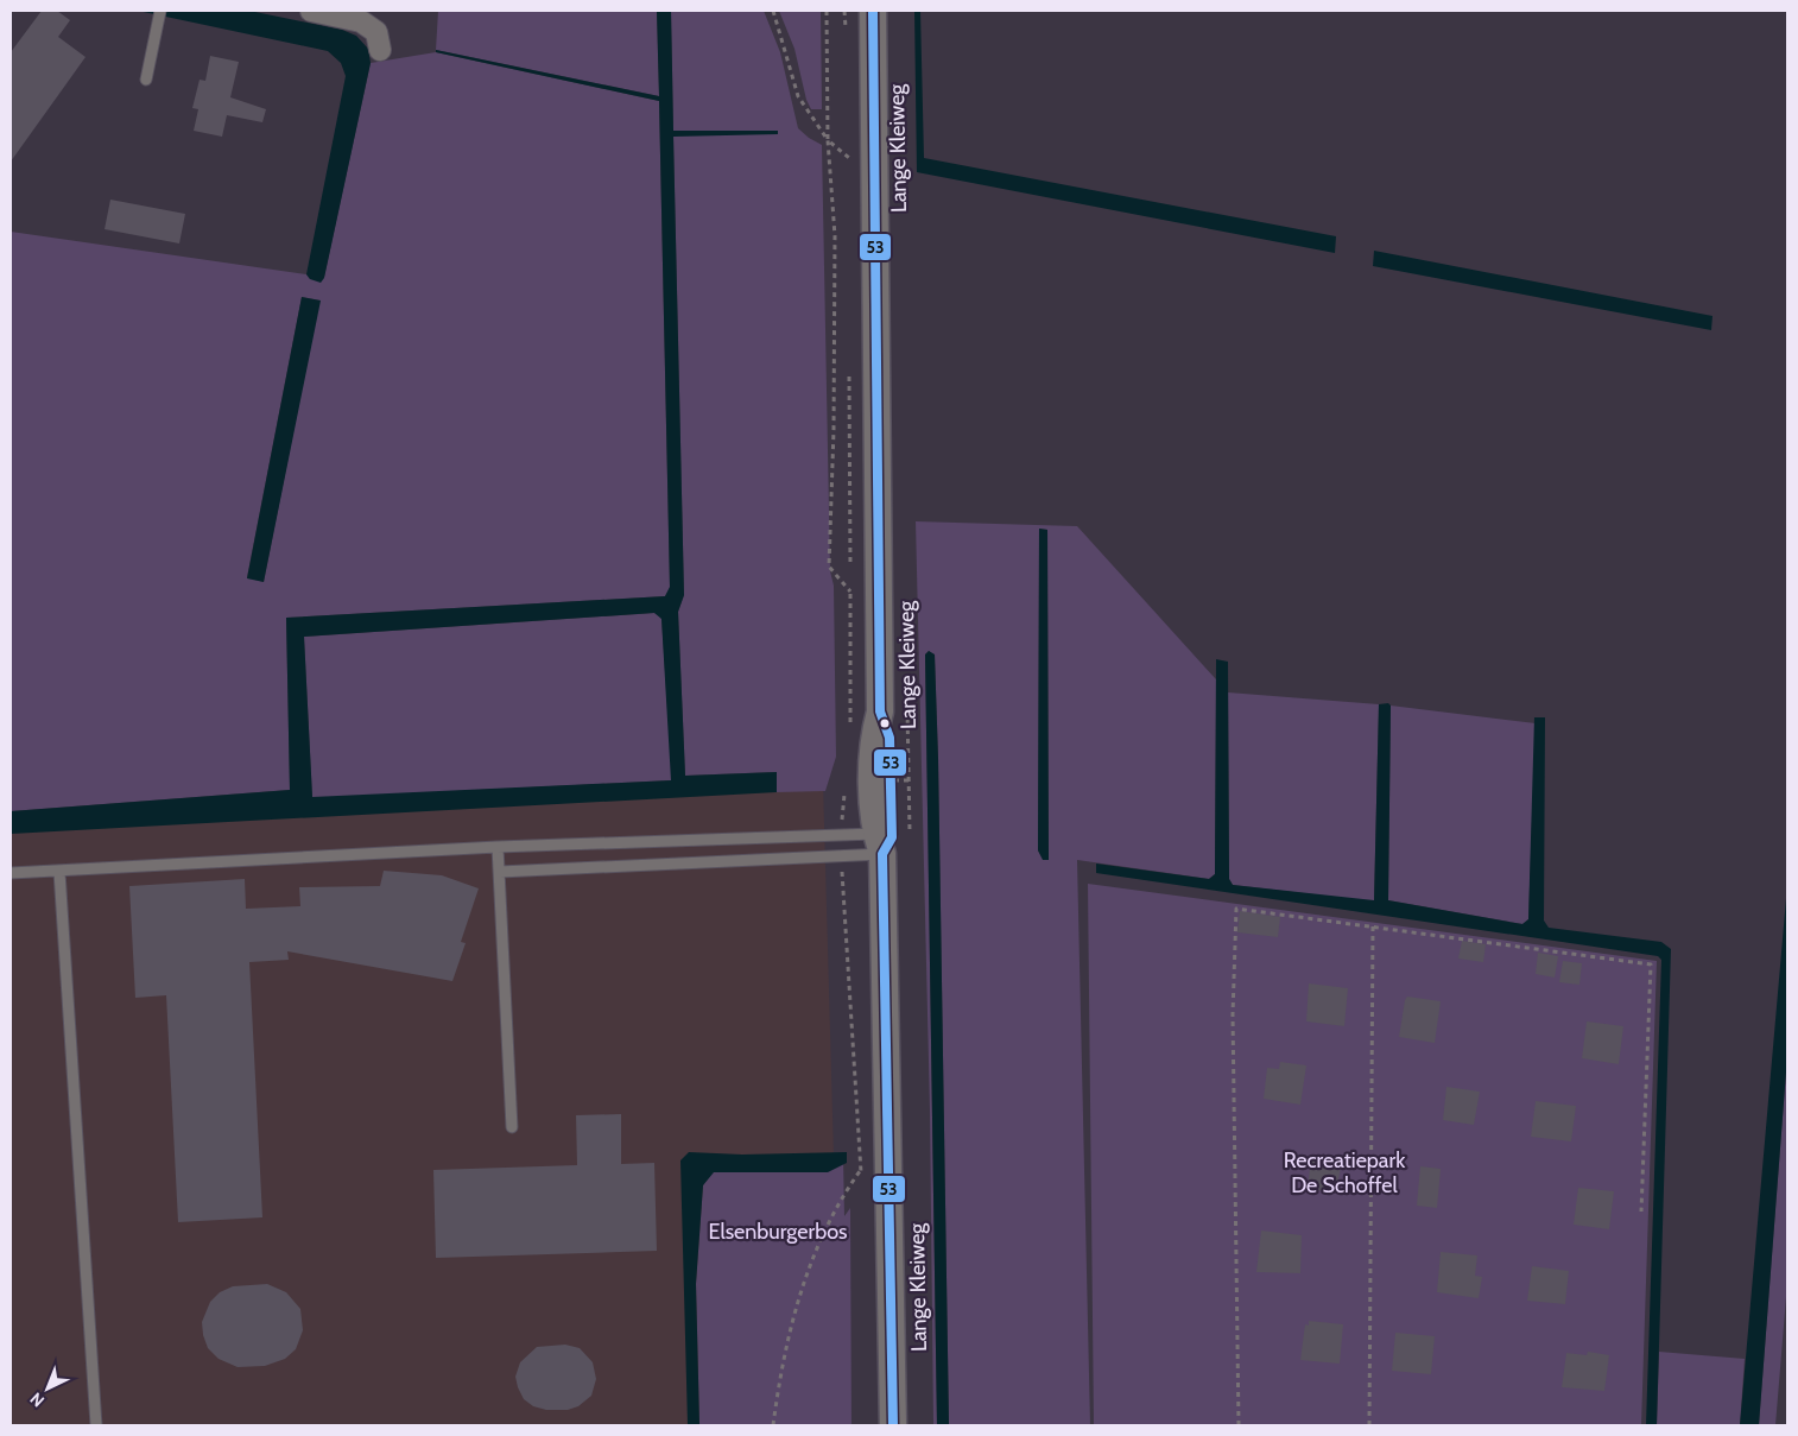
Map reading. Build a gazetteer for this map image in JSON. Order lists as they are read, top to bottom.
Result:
{
  "streets": {
    "street": ["Lange Kleiweg"]
  },
  "parks": ["Recreatiepark De Schoffel", "Elsenburgerbos"],
  "lines": ["transit line 53"],
  "north": "bottom left"
}
